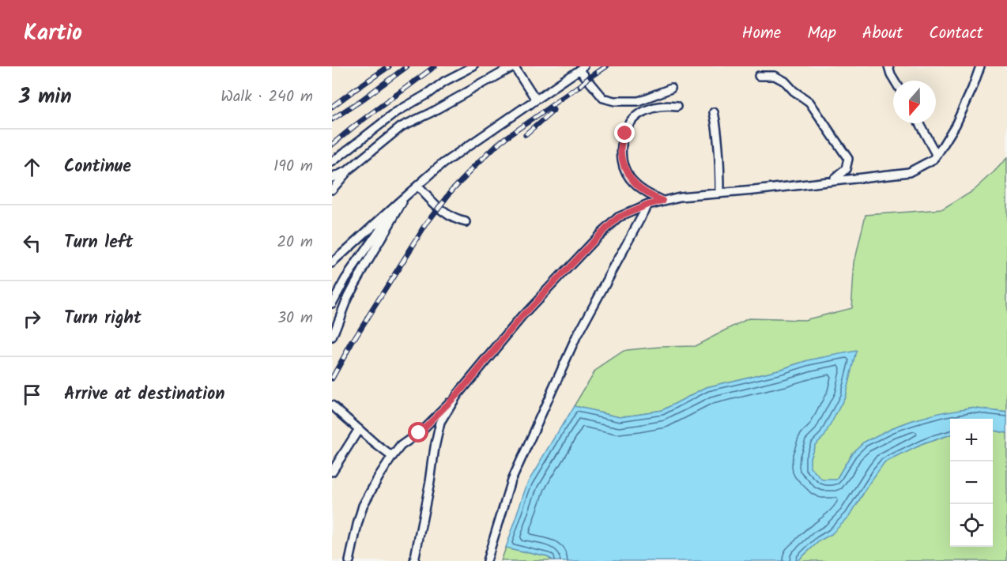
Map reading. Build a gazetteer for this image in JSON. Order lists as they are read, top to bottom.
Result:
{
  "north": "bottom",
  "page": {
    "header": "Kartio",
    "nav": [
      "Home",
      "Map",
      "About",
      "Contact"
    ],
    "heading": ["3 min", "Walk · 240 m"],
    "list": [
      ["Continue", "190 m"],
      ["Turn left", "20 m"],
      ["Turn right", "30 m"],
      "Arrive at destination"
    ],
    "map_buttons": ["+", "−"]
  }
}
